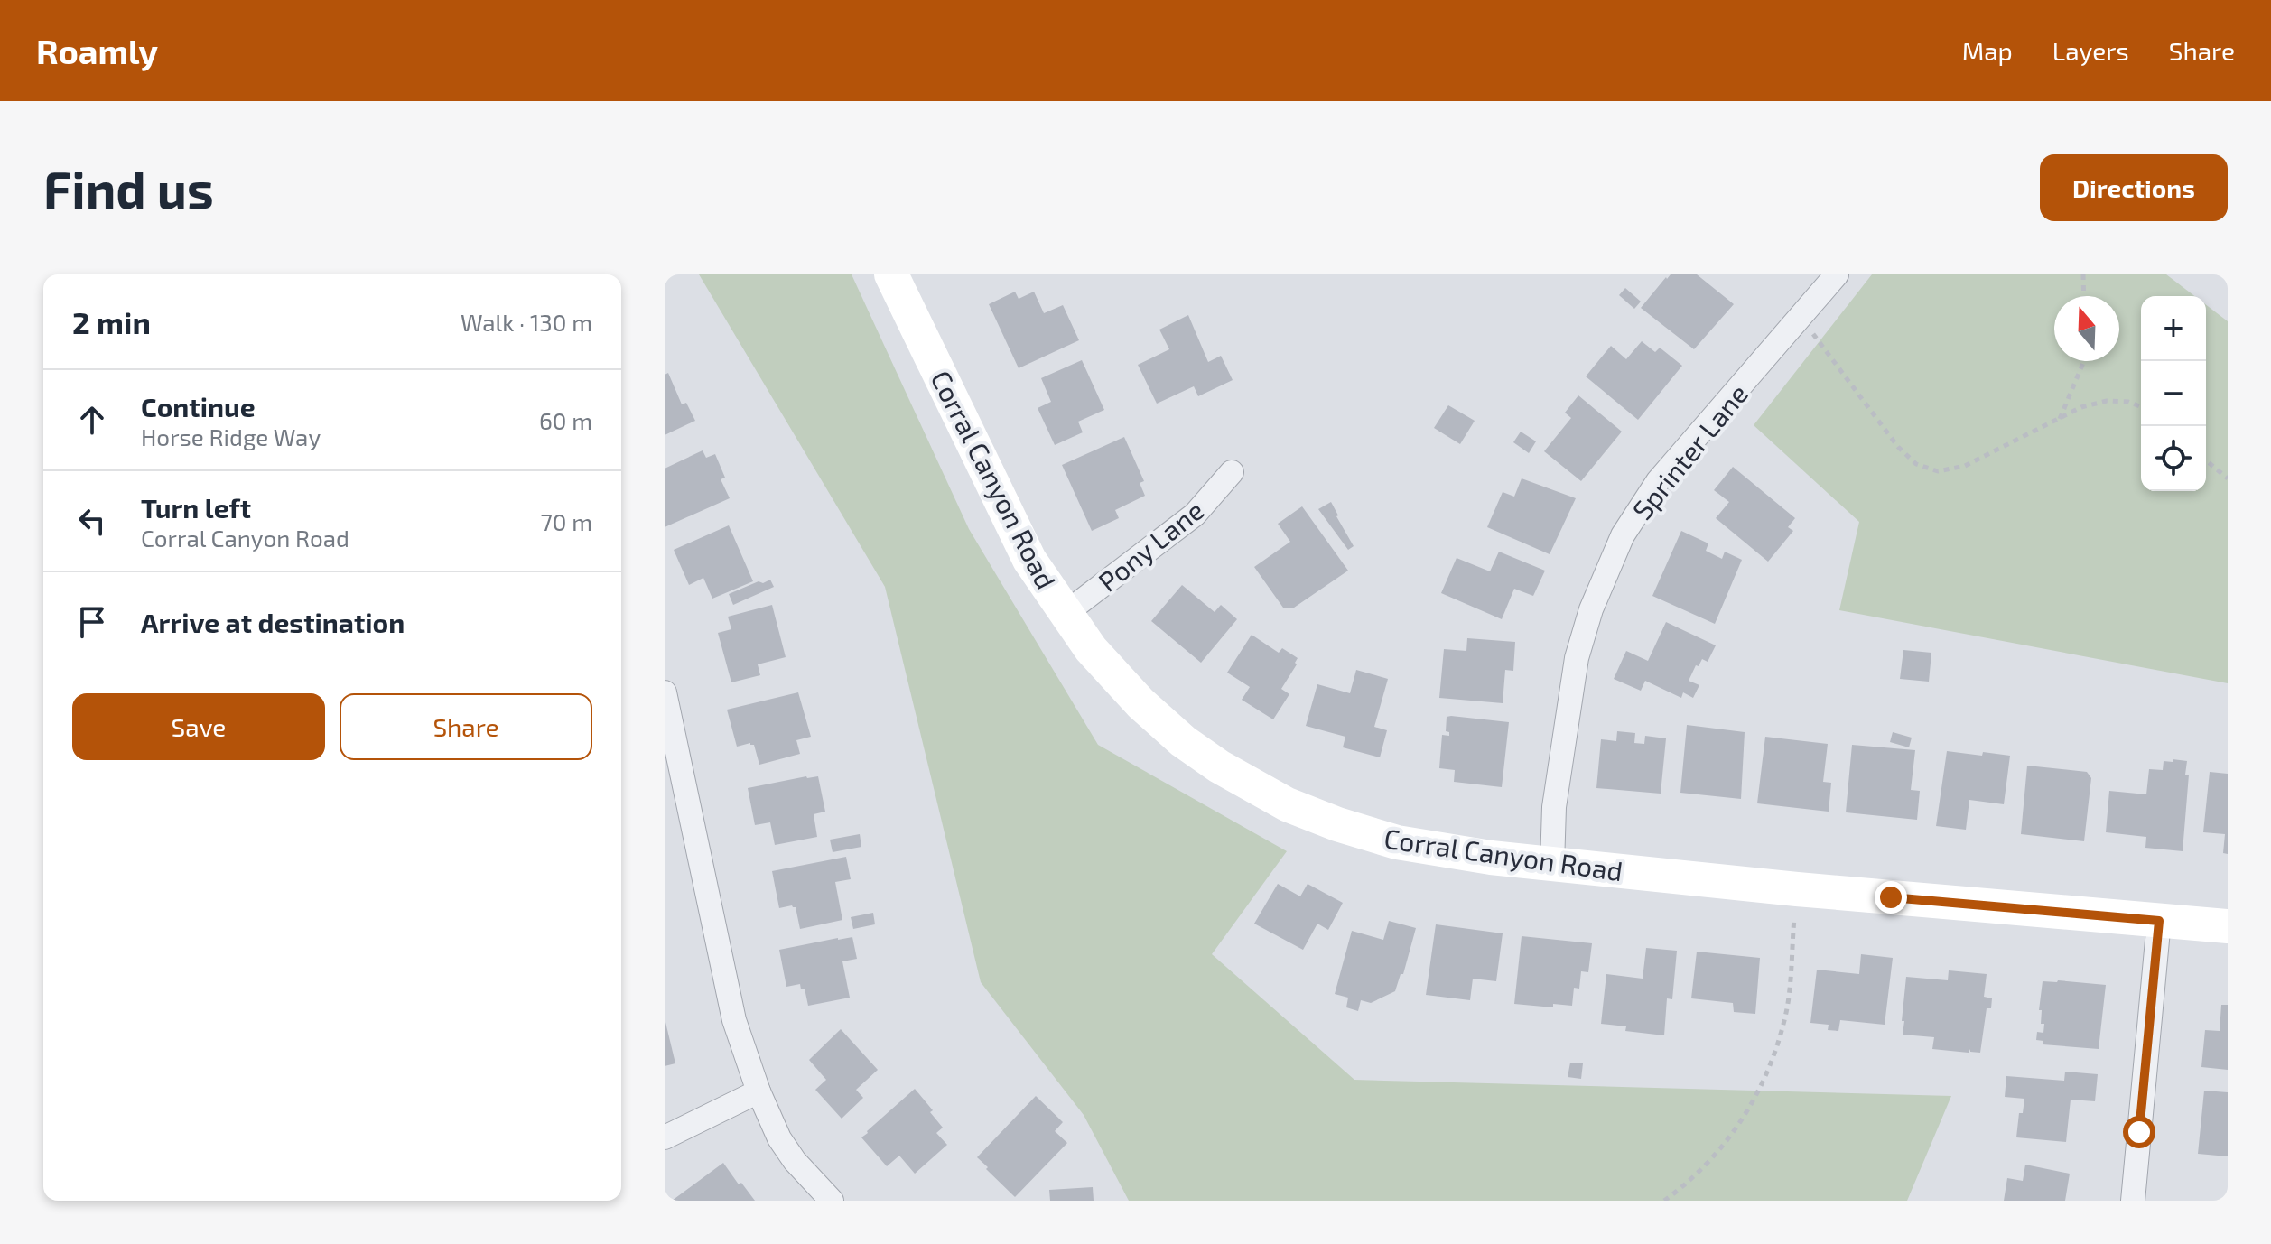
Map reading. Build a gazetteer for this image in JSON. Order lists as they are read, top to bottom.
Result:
{
  "streets": {
    "main road": ["Corral Canyon Road"],
    "street": ["Sprinter Lane", "Pony Lane"]
  },
  "crossings": [
    ["Sprinter Lane", "Corral Canyon Road"],
    ["Corral Canyon Road", "Pony Lane"]
  ],
  "north": "top",
  "page": {
    "header": "Roamly",
    "nav": ["Map", "Layers", "Share"],
    "buttons": [
      "Directions",
      ["Save", "Share"]
    ],
    "title": "Find us",
    "heading": ["2 min", "Walk · 130 m"],
    "map_buttons": ["+", "−"],
    "list": [
      ["Continue", "Horse Ridge Way", "60 m"],
      ["Turn left", "Corral Canyon Road", "70 m"],
      "Arrive at destination"
    ]
  }
}
